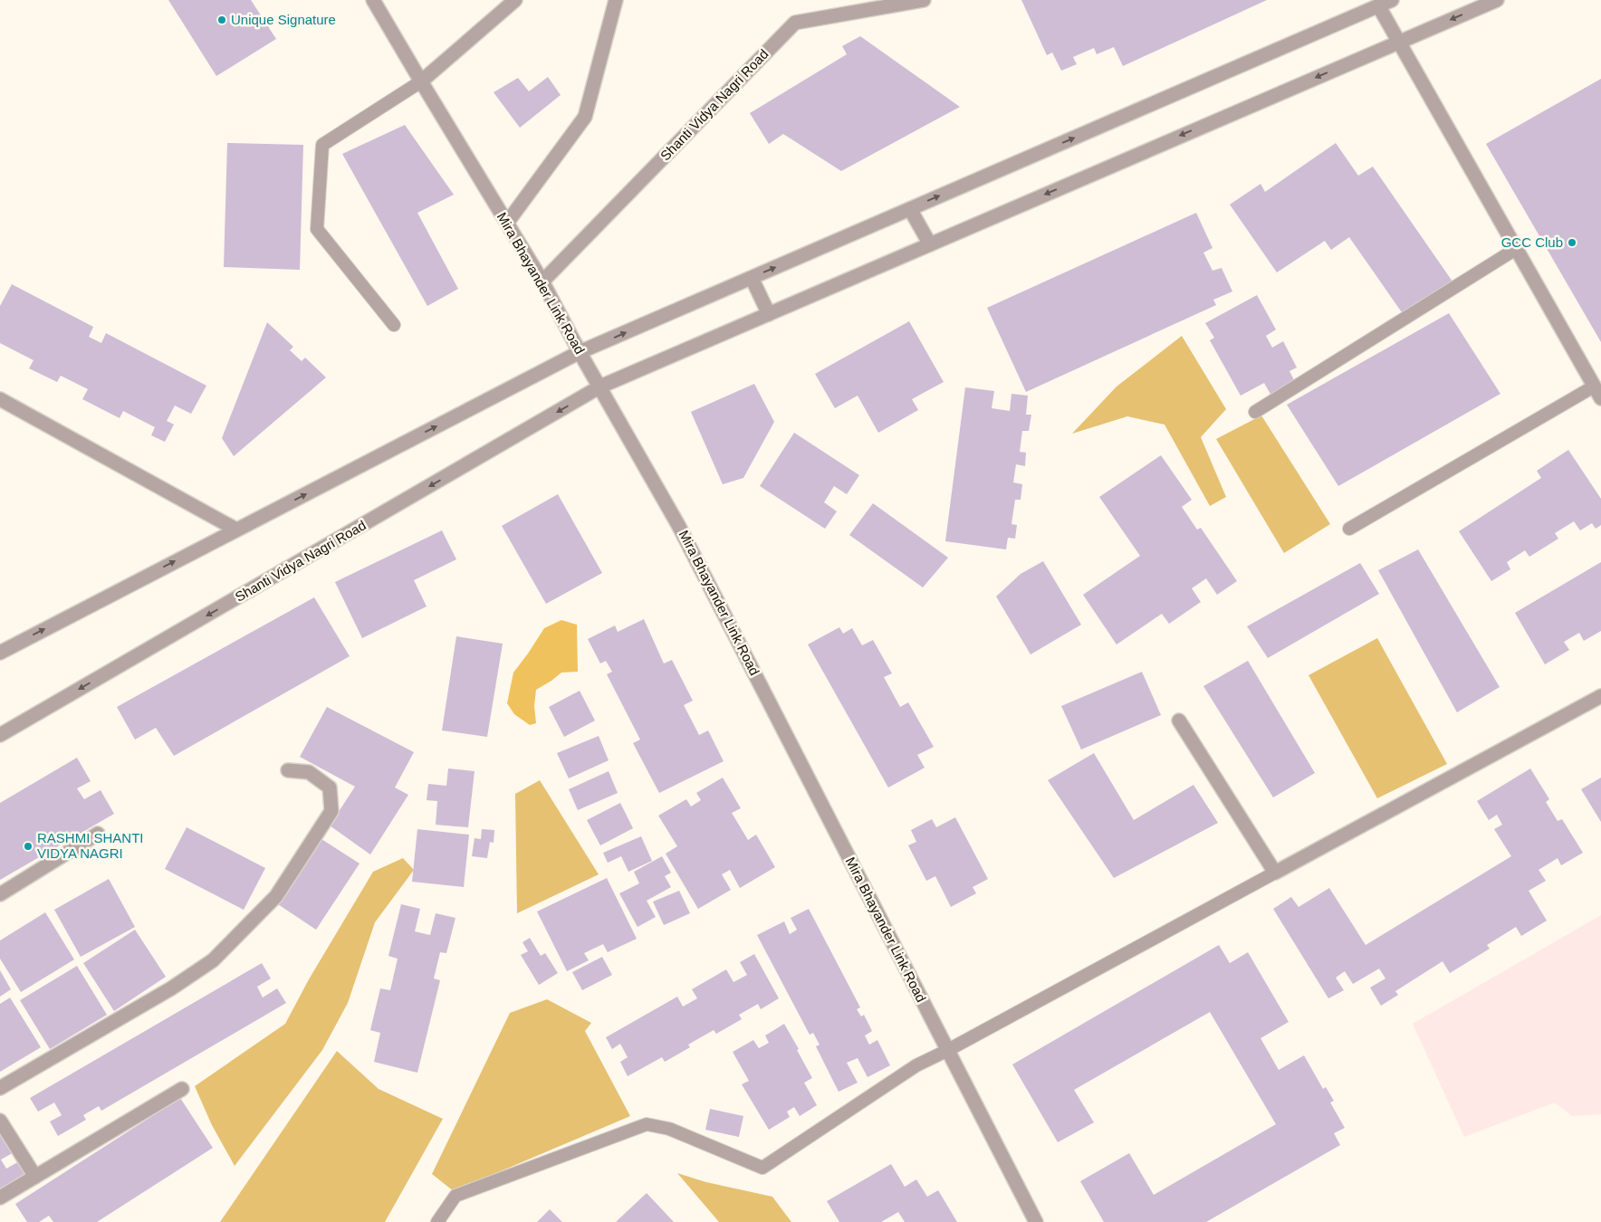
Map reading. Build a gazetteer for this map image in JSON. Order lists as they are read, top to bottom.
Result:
{
  "streets": {
    "street": ["Shanti Vidya Nagri Road", "Mira Bhayander Link Road"]
  },
  "crossings": [
    ["Shanti Vidya Nagri Road", "Mira Bhayander Link Road"]
  ],
  "places": ["Unique Signature", "GCC Club", "RASHMI SHANTI VIDYA NAGRI"]
}
